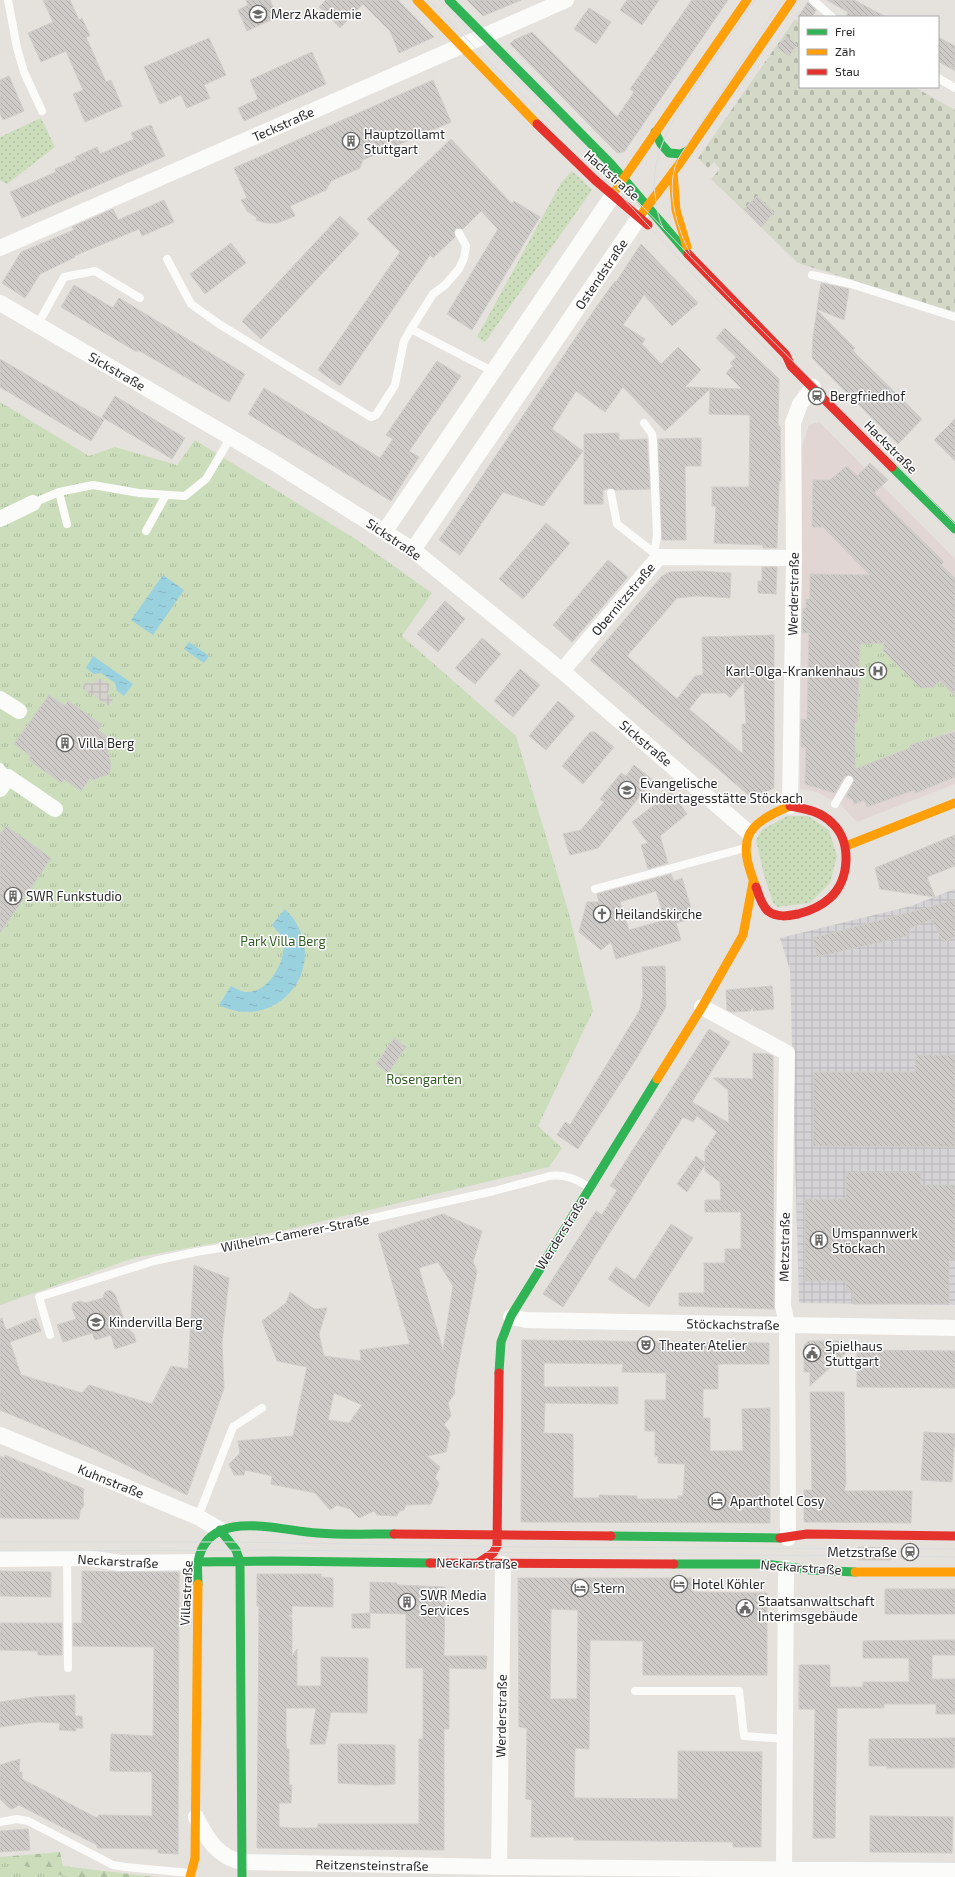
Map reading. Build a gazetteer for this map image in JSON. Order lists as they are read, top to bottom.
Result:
{
  "streets": {
    "street": [
      "Teckstraße",
      "Hackstraße",
      "Ostendstraße",
      "Sickstraße",
      "Werderstraße",
      "Obernitzstraße",
      "Metzstraße",
      "Stöckachstraße",
      "Kuhnstraße",
      "Neckarstraße",
      "Villastraße",
      "Reitzensteinstraße"
    ],
    "lane": ["Wilhelm-Camerer-Straße"]
  },
  "crossings": [
    ["Teckstraße", "Hackstraße"],
    ["Hackstraße", "Ostendstraße"],
    ["Hackstraße", "Werderstraße"],
    ["Ostendstraße", "Sickstraße"],
    ["Sickstraße", "Werderstraße"],
    ["Sickstraße", "Obernitzstraße"],
    ["Werderstraße", "Obernitzstraße"],
    ["Werderstraße", "Wilhelm-Camerer-Straße"],
    ["Werderstraße", "Metzstraße"],
    ["Werderstraße", "Stöckachstraße"],
    ["Werderstraße", "Neckarstraße"],
    ["Werderstraße", "Reitzensteinstraße"],
    ["Metzstraße", "Stöckachstraße"],
    ["Metzstraße", "Neckarstraße"],
    ["Kuhnstraße", "Neckarstraße"],
    ["Kuhnstraße", "Villastraße"],
    ["Neckarstraße", "Villastraße"],
    ["Villastraße", "Reitzensteinstraße"]
  ],
  "parks": ["Park Villa Berg", "Rosengarten"],
  "places": {
    "school or university": ["Merz Akademie", "Evangelische Kindertagesstätte Stöckach", "Kindervilla Berg"],
    "building": [
      "Hauptzollamt Stuttgart",
      "Villa Berg",
      "SWR Funkstudio",
      "Umspannwerk Stöckach",
      "SWR Media Services"
    ],
    "station": ["Bergfriedhof", "Metzstraße"],
    "hospital": ["Karl-Olga-Krankenhaus"],
    "church": ["Heilandskirche"],
    "theatre": ["Theater Atelier"],
    "public building": ["Spielhaus Stuttgart", "Staatsanwaltschaft Interimsgebäude"],
    "hotel": ["Aparthotel Cosy", "Hotel Köhler", "Stern"]
  },
  "legend": ["Frei", "Zäh", "Stau"]
}
